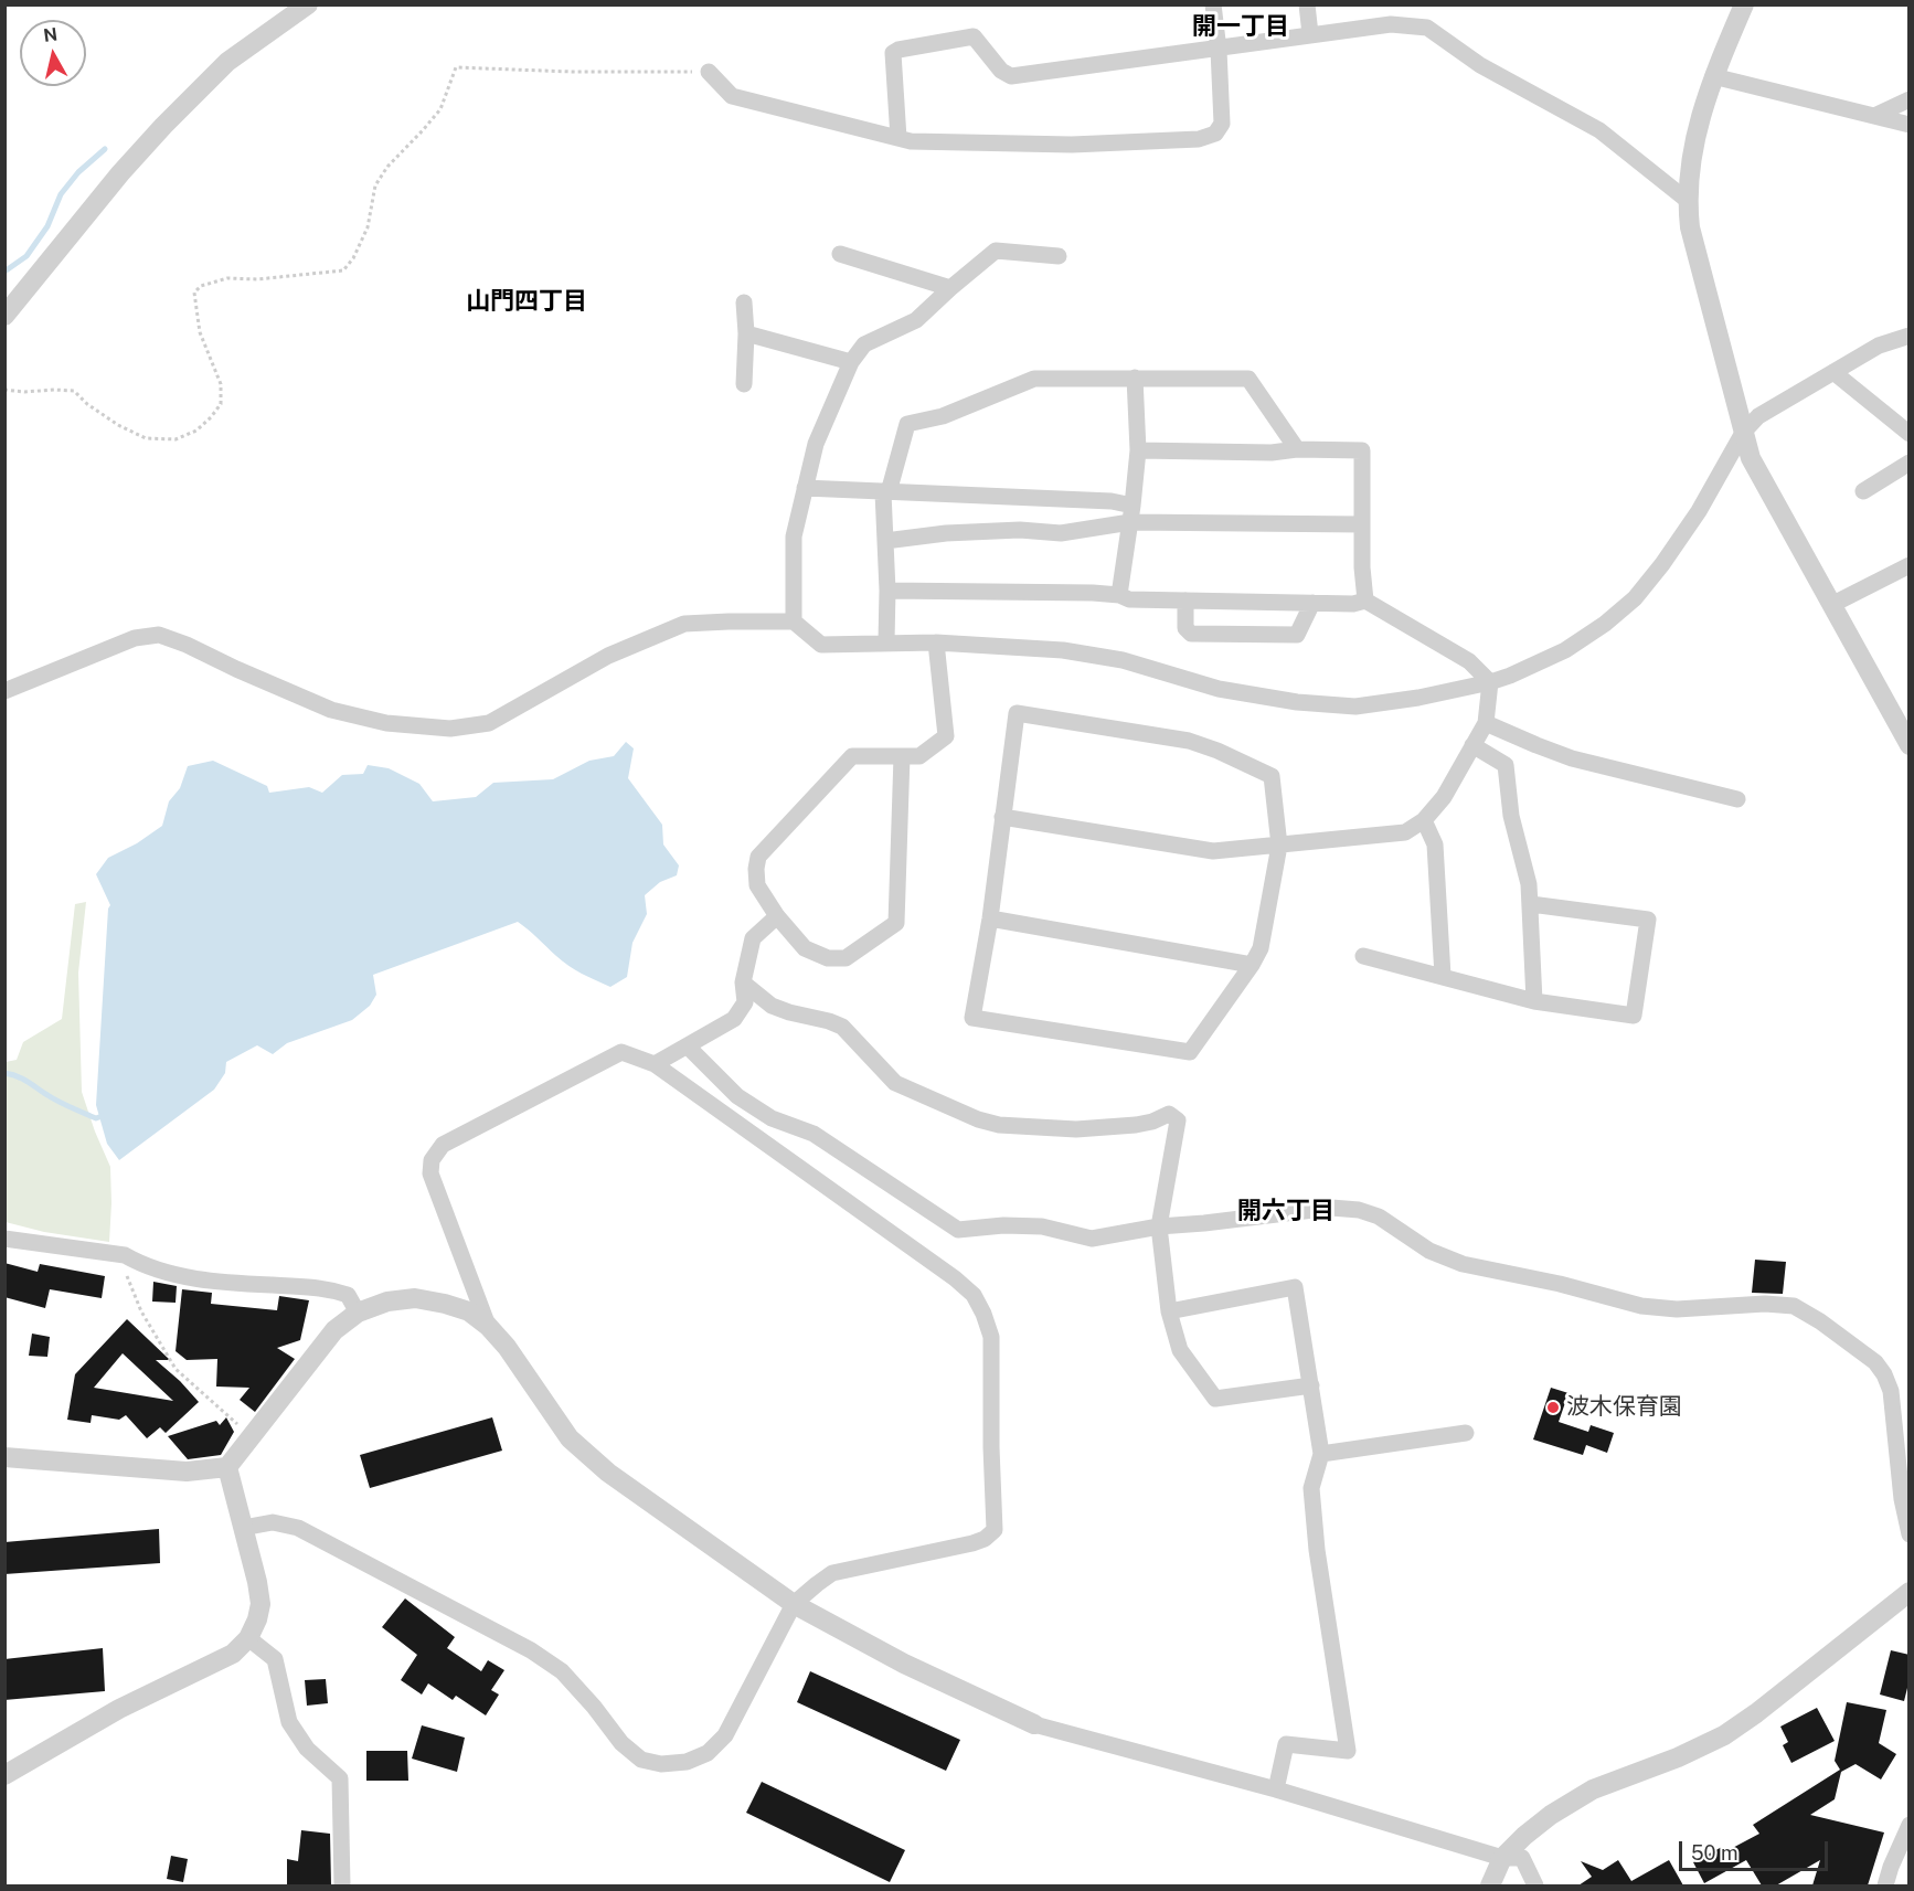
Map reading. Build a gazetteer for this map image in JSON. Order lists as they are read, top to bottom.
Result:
{
  "districts": ["開一丁目", "山門四丁目", "開六丁目"],
  "places": ["波木保育園"],
  "scale_bar": "50 m",
  "north": "top"
}
